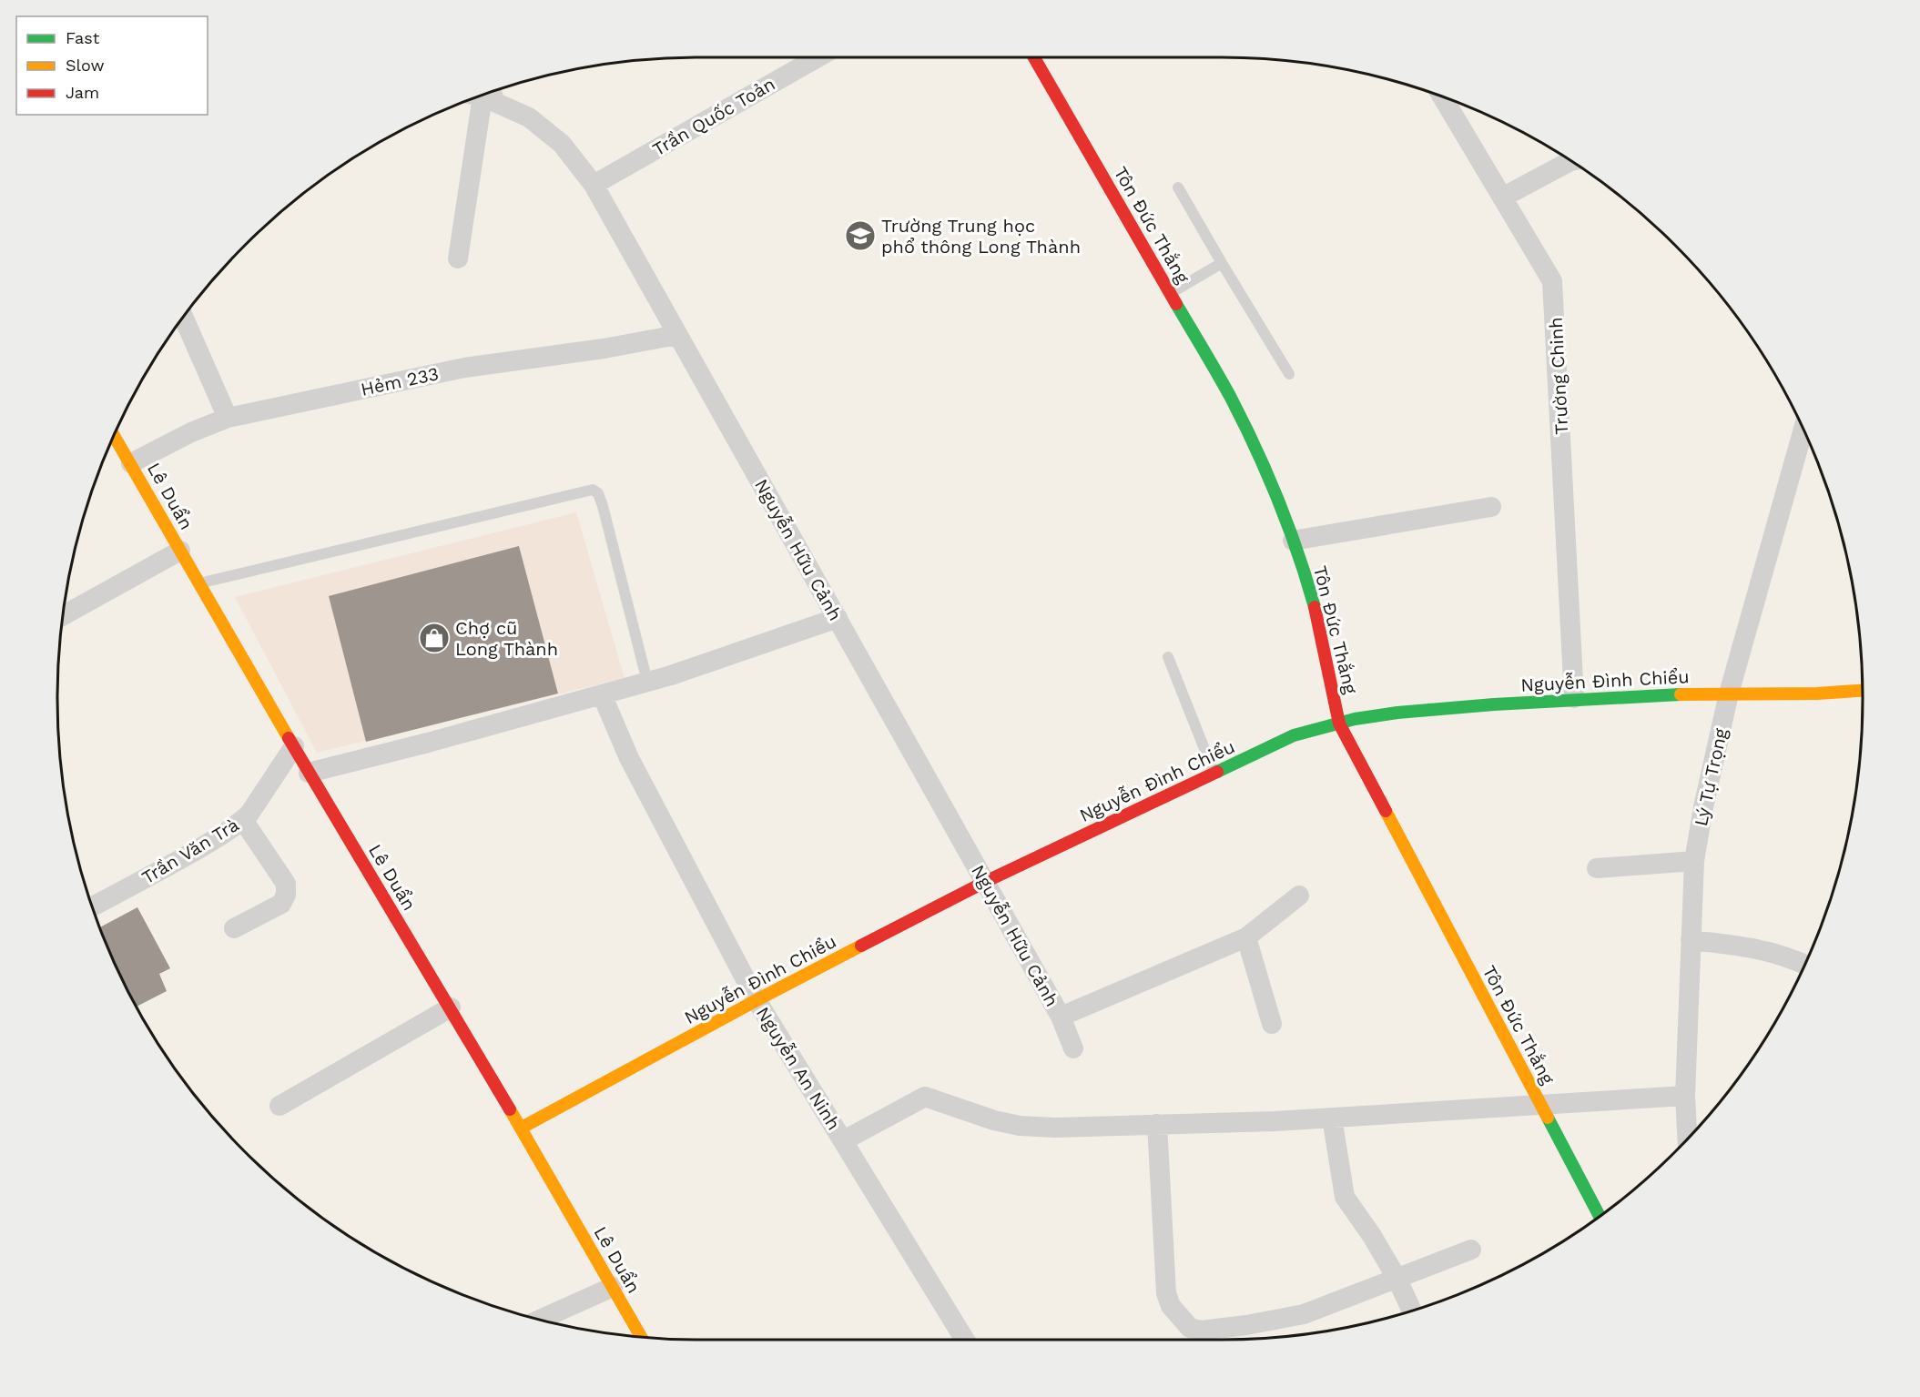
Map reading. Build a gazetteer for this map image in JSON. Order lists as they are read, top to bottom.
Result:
{
  "streets": {
    "street": [
      "Trần Quốc Toản",
      "Tôn Đức Thắng",
      "Trường Chinh",
      "Hẻm 233",
      "Lê Duẩn",
      "Nguyễn Hữu Cảnh",
      "Nguyễn Đình Chiểu",
      "Lý Tự Trọng",
      "Trần Văn Trà",
      "Nguyễn An Ninh"
    ]
  },
  "crossings": [
    ["Trần Quốc Toản", "Nguyễn Hữu Cảnh"],
    ["Tôn Đức Thắng", "Nguyễn Đình Chiểu"],
    ["Trường Chinh", "Nguyễn Đình Chiểu"],
    ["Hẻm 233", "Lê Duẩn"],
    ["Hẻm 233", "Nguyễn Hữu Cảnh"],
    ["Lê Duẩn", "Nguyễn Đình Chiểu"],
    ["Lê Duẩn", "Trần Văn Trà"],
    ["Nguyễn Hữu Cảnh", "Nguyễn Đình Chiểu"],
    ["Nguyễn Đình Chiểu", "Lý Tự Trọng"],
    ["Nguyễn Đình Chiểu", "Nguyễn An Ninh"]
  ],
  "places": {
    "school or university": ["Trường Trung học phổ thông Long Thành"],
    "shop": ["Chợ cũ Long Thành"]
  },
  "legend": ["Fast", "Slow", "Jam"]
}
